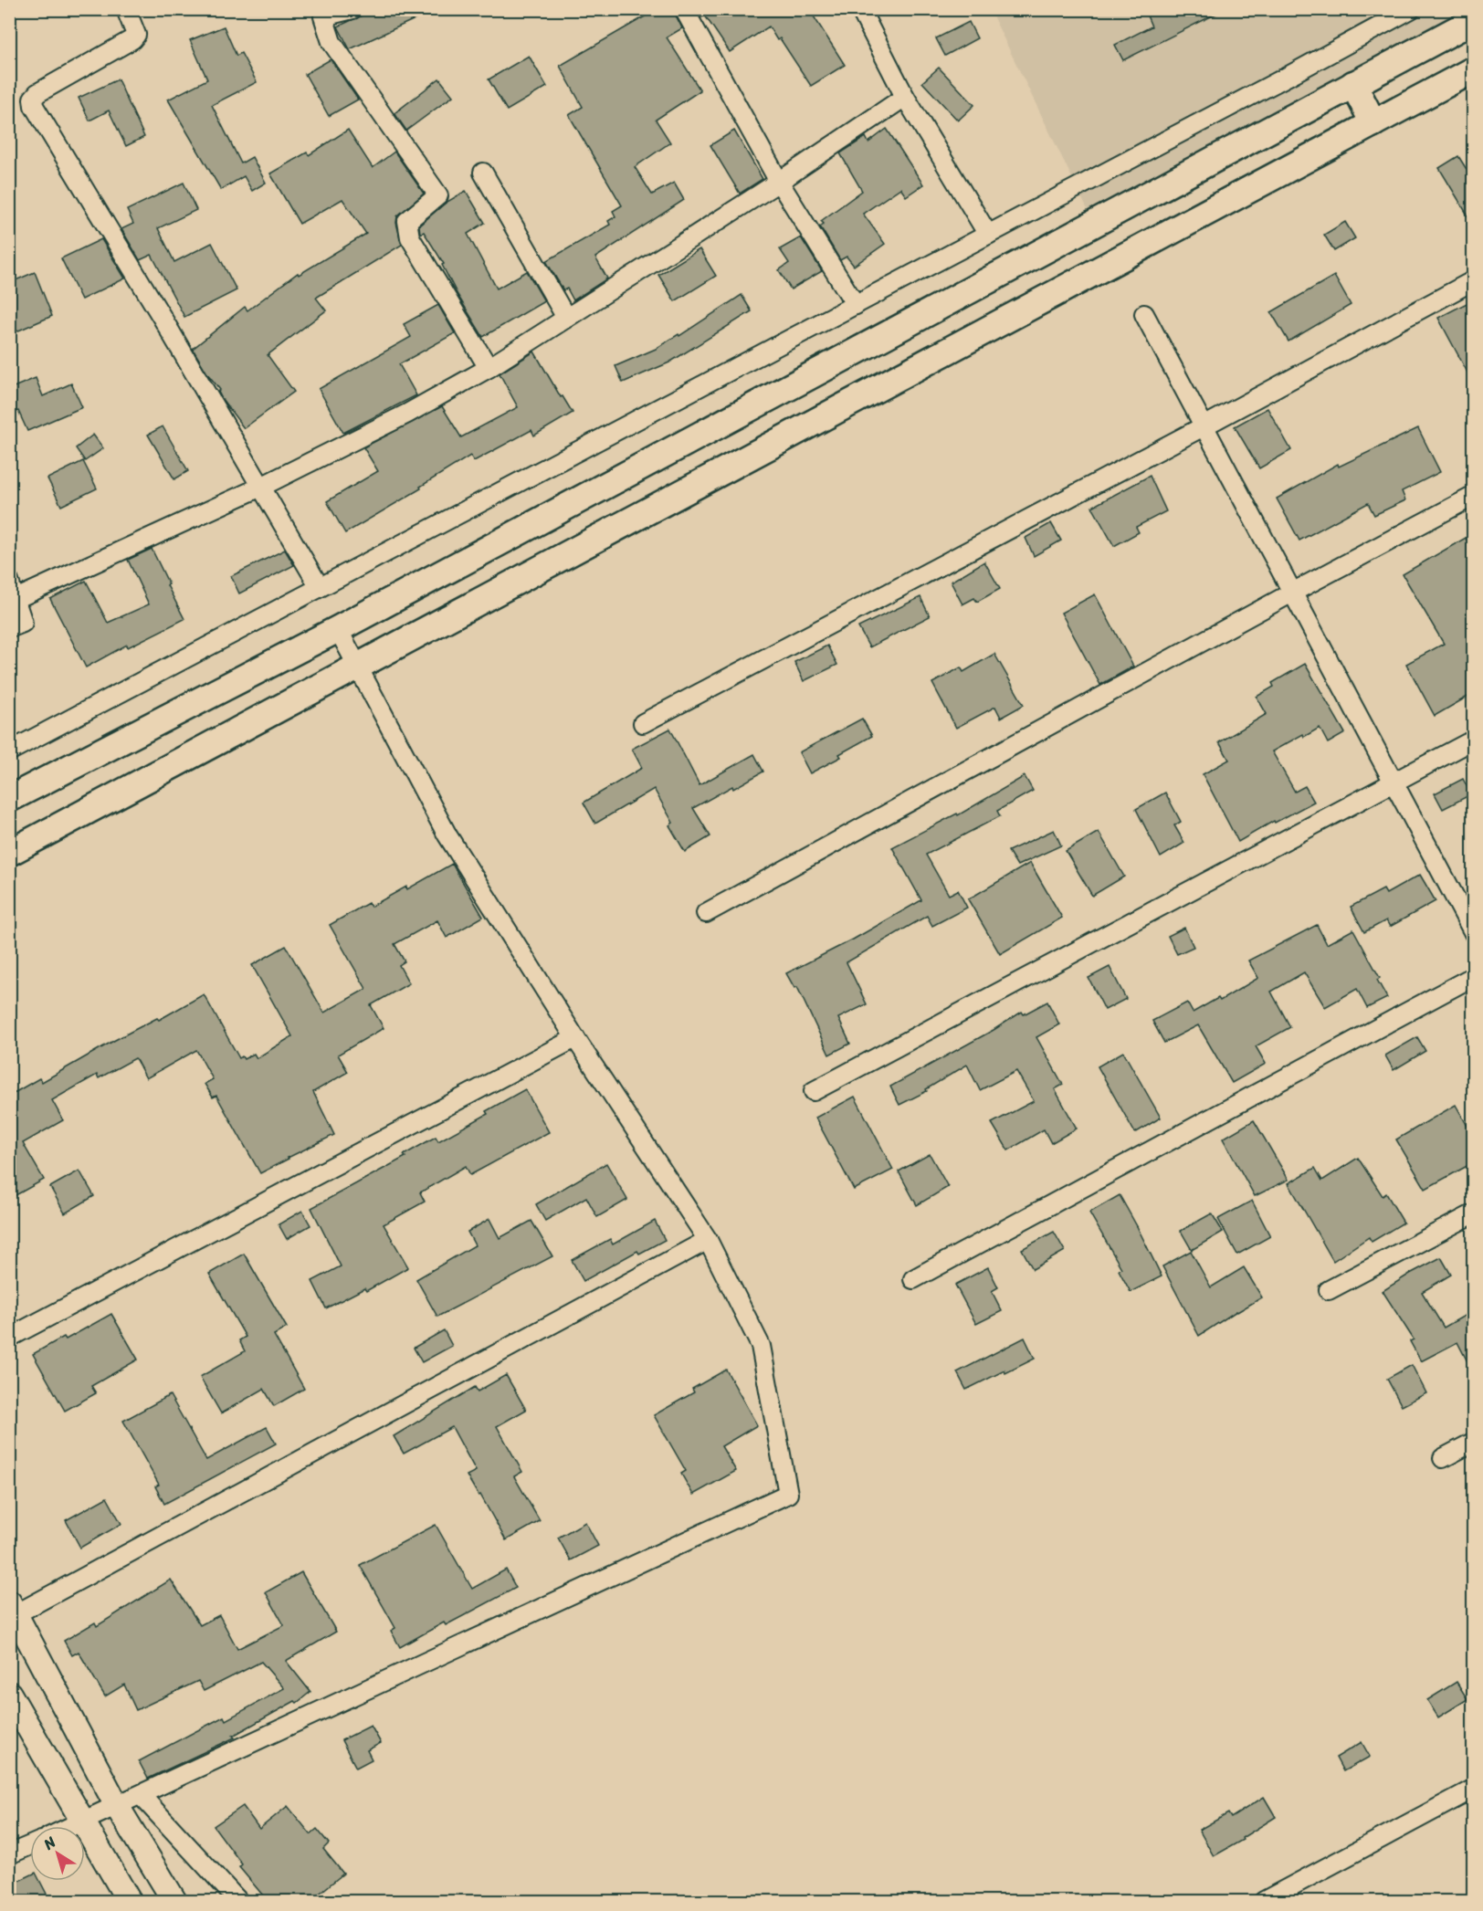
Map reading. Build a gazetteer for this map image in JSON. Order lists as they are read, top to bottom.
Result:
{
  "north": "top left"
}
